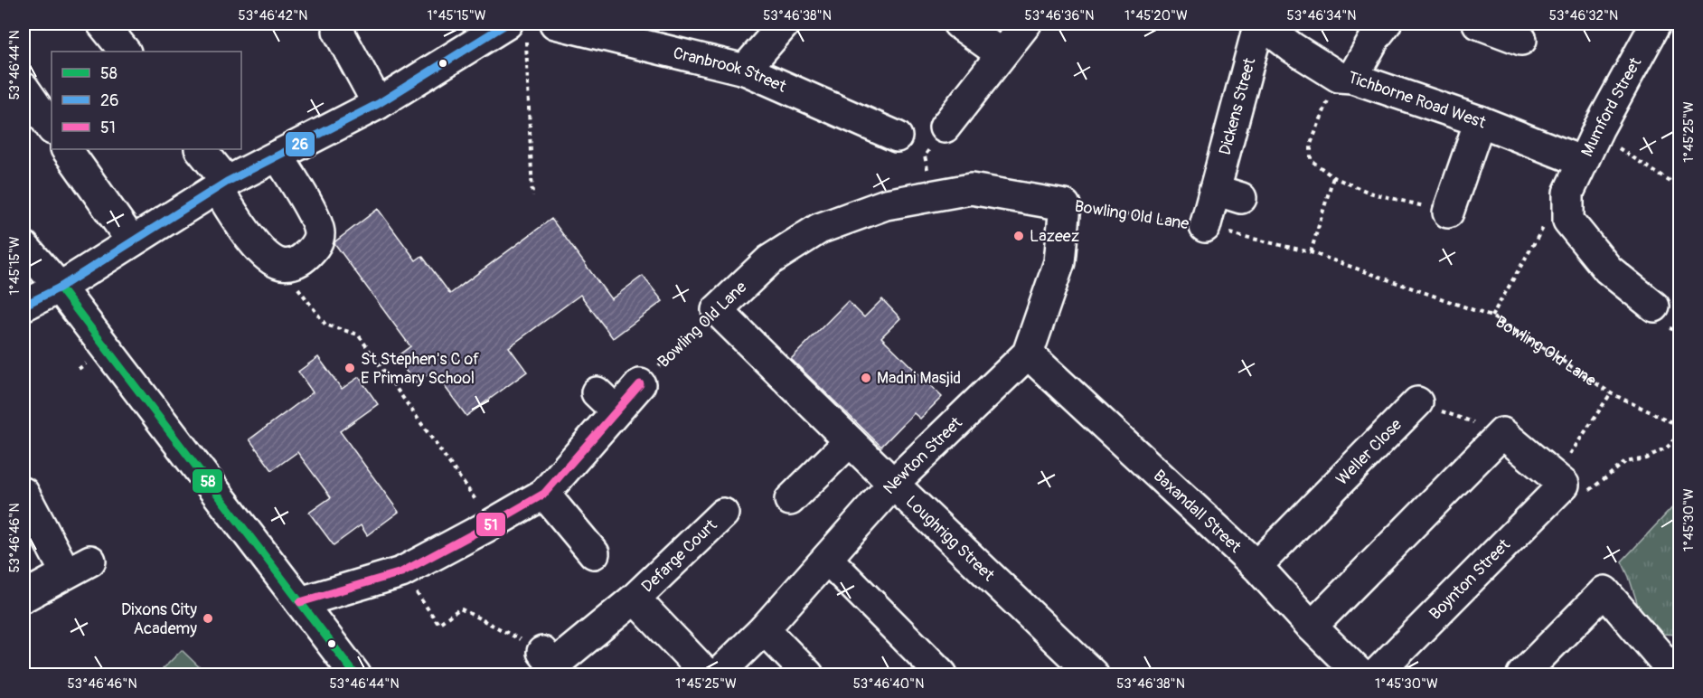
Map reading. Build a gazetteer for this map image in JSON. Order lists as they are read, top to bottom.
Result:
{
  "streets": {
    "street": [
      "Cranbrook Street",
      "Tichborne Road West",
      "Dickens Street",
      "Mumford Street",
      "Bowling Old Lane",
      "Weller Close",
      "Newton Street",
      "Baxandall Street",
      "Loughrigg Street",
      "Defarge Court",
      "Boynton Street"
    ]
  },
  "crossings": [
    ["Tichborne Road West", "Dickens Street"],
    ["Tichborne Road West", "Mumford Street"],
    ["Dickens Street", "Bowling Old Lane"],
    ["Bowling Old Lane", "Newton Street"],
    ["Bowling Old Lane", "Loughrigg Street"],
    ["Weller Close", "Baxandall Street"],
    ["Newton Street", "Baxandall Street"],
    ["Newton Street", "Loughrigg Street"]
  ],
  "places": [
    "Lazeez",
    "St Stephen's C of E Primary School",
    "Madni Masjid",
    "Dixons City Academy"
  ],
  "lines": ["transit line 26", "transit line 58", "transit line 51"],
  "legend": ["58", "26", "51"],
  "coordinates": [
    "53°46'42\"N",
    "1°45'15\"W",
    "53°46'38\"N",
    "53°46'36\"N",
    "1°45'20\"W",
    "53°46'34\"N",
    "53°46'32\"N",
    "53°46'44\"N",
    "1°45'25\"W",
    "1°45'30\"W",
    "53°46'46\"N",
    "53°46'40\"N"
  ]
}
